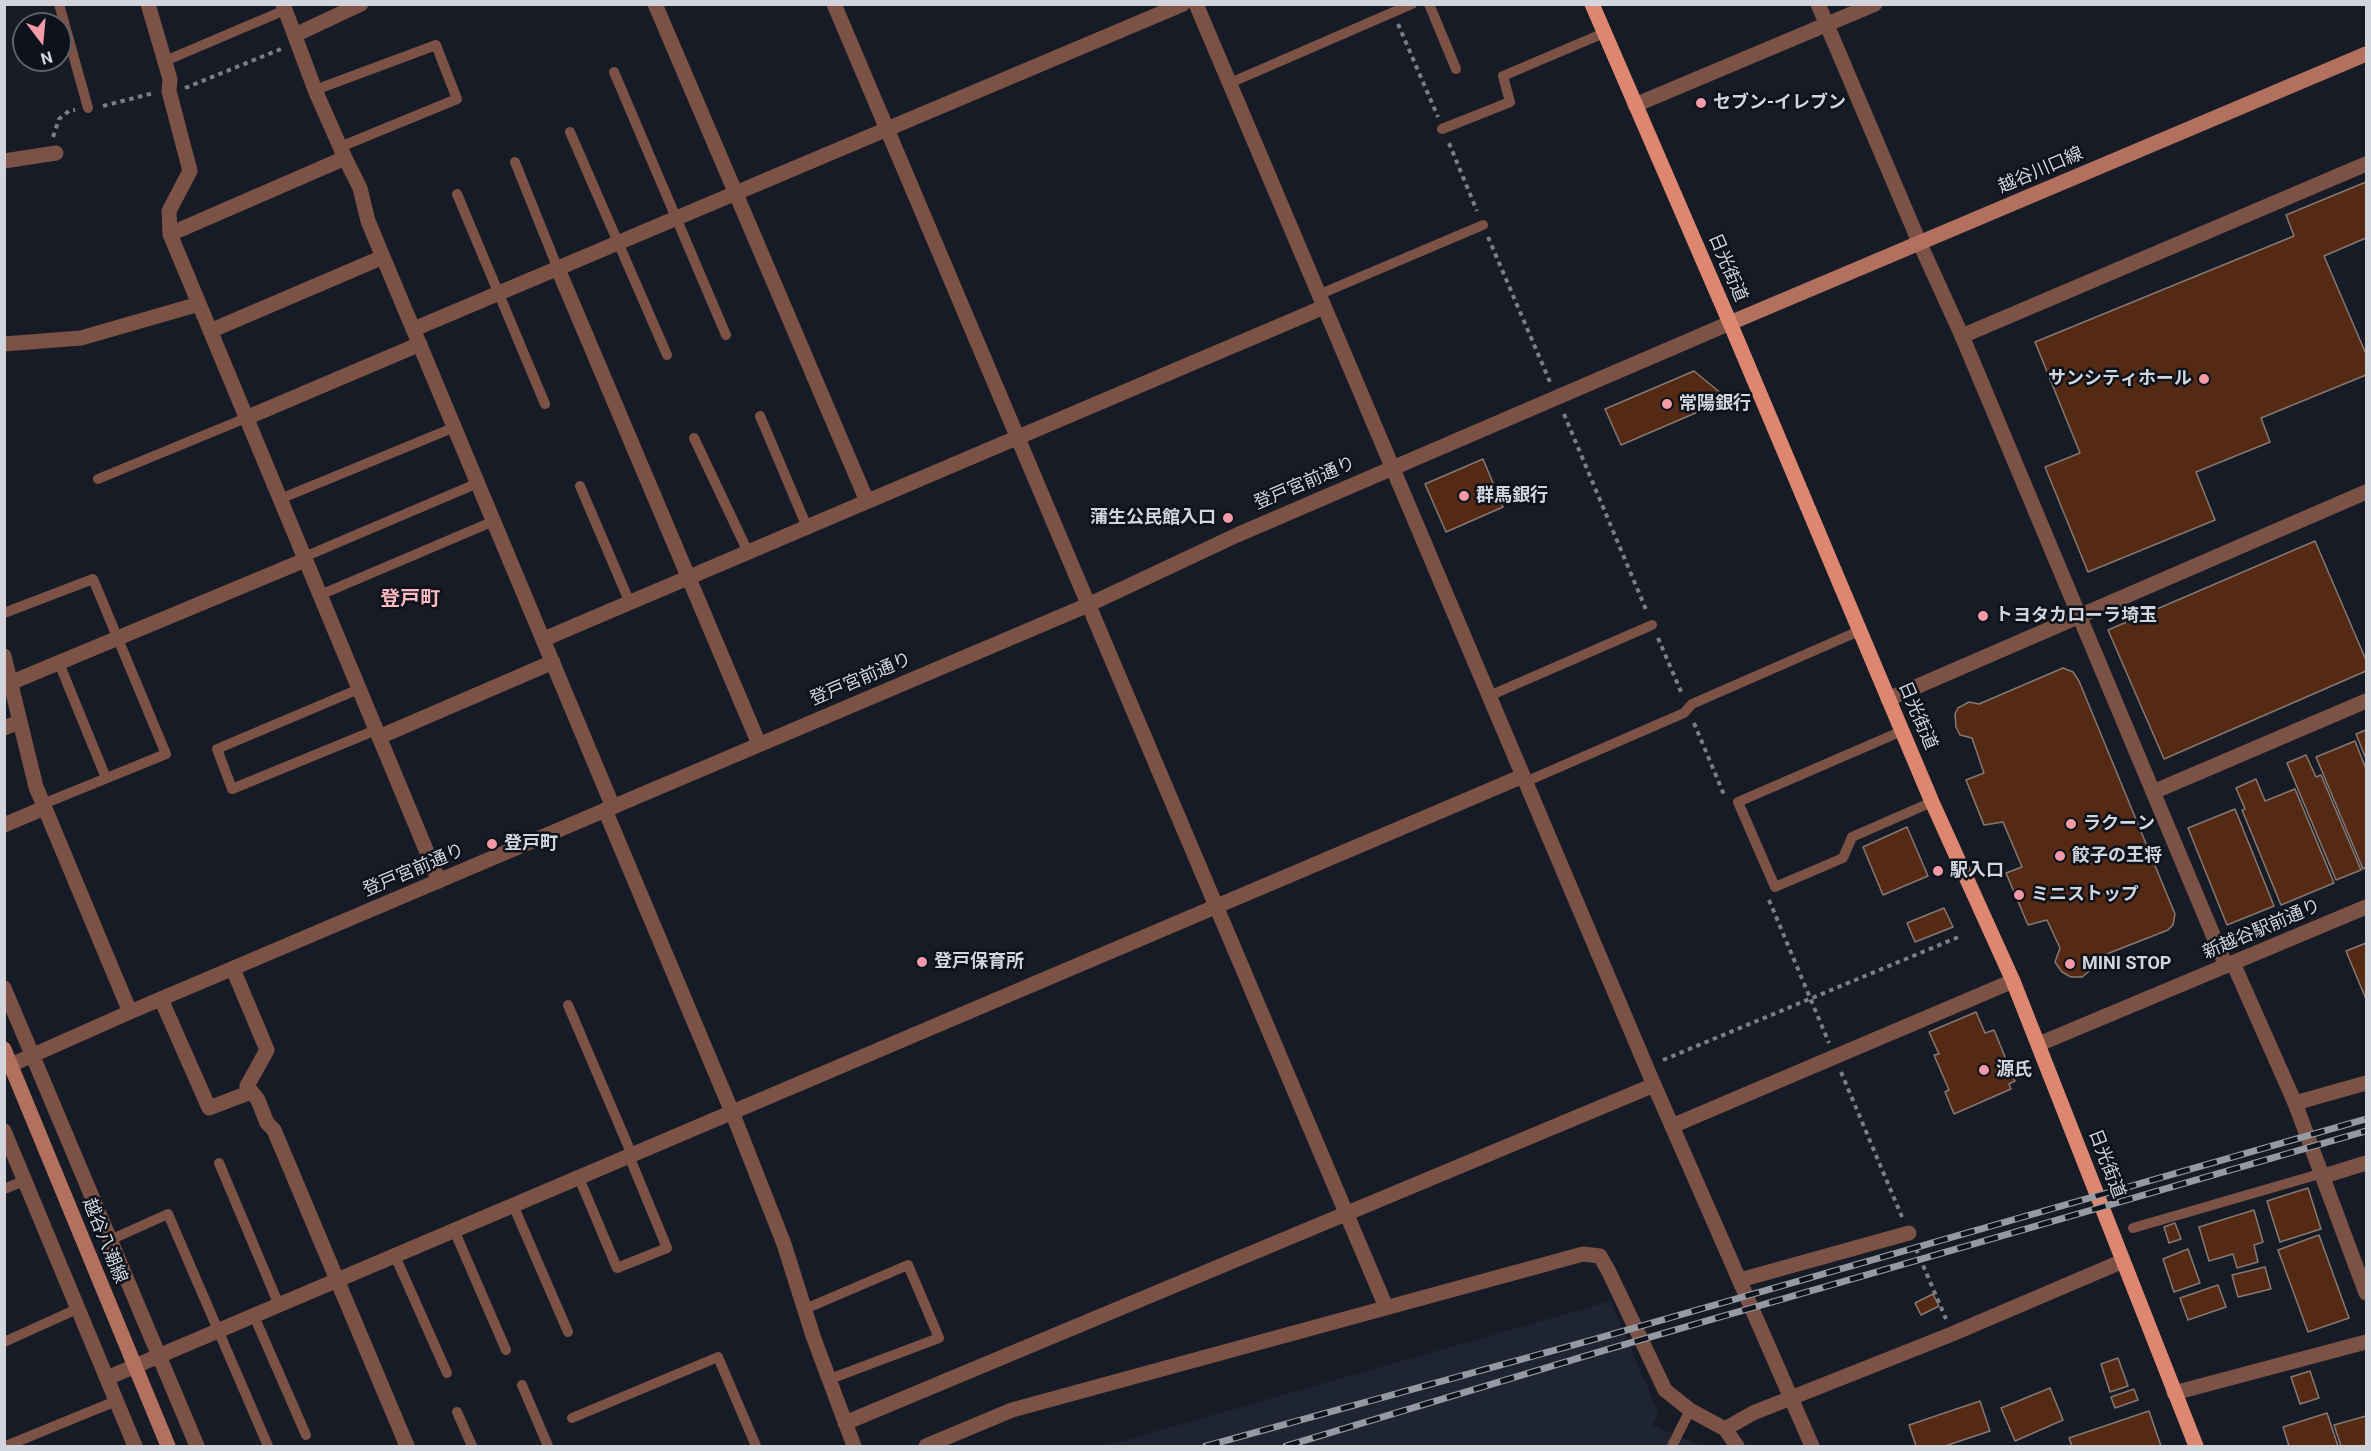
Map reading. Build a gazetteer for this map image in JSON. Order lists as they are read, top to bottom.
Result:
{
  "streets": {
    "main road": ["越谷川口線", "日光街道", "越谷八潮線"],
    "street": ["登戸宮前通り", "新越谷駅前通り"]
  },
  "crossings": [
    ["越谷川口線", "日光街道"],
    ["越谷川口線", "登戸宮前通り"],
    ["日光街道", "登戸宮前通り"],
    ["日光街道", "新越谷駅前通り"]
  ],
  "districts": ["登戸町"],
  "places": [
    "セブン-イレブン",
    "サンシティホール",
    "常陽銀行",
    "群馬銀行",
    "蒲生公民館入口",
    "トヨタカローラ埼玉",
    "ラクーン",
    "登戸町",
    "餃子の王将",
    "駅入口",
    "ミニストップ",
    "登戸保育所",
    "MINI STOP",
    "源氏"
  ],
  "north": "bottom"
}
